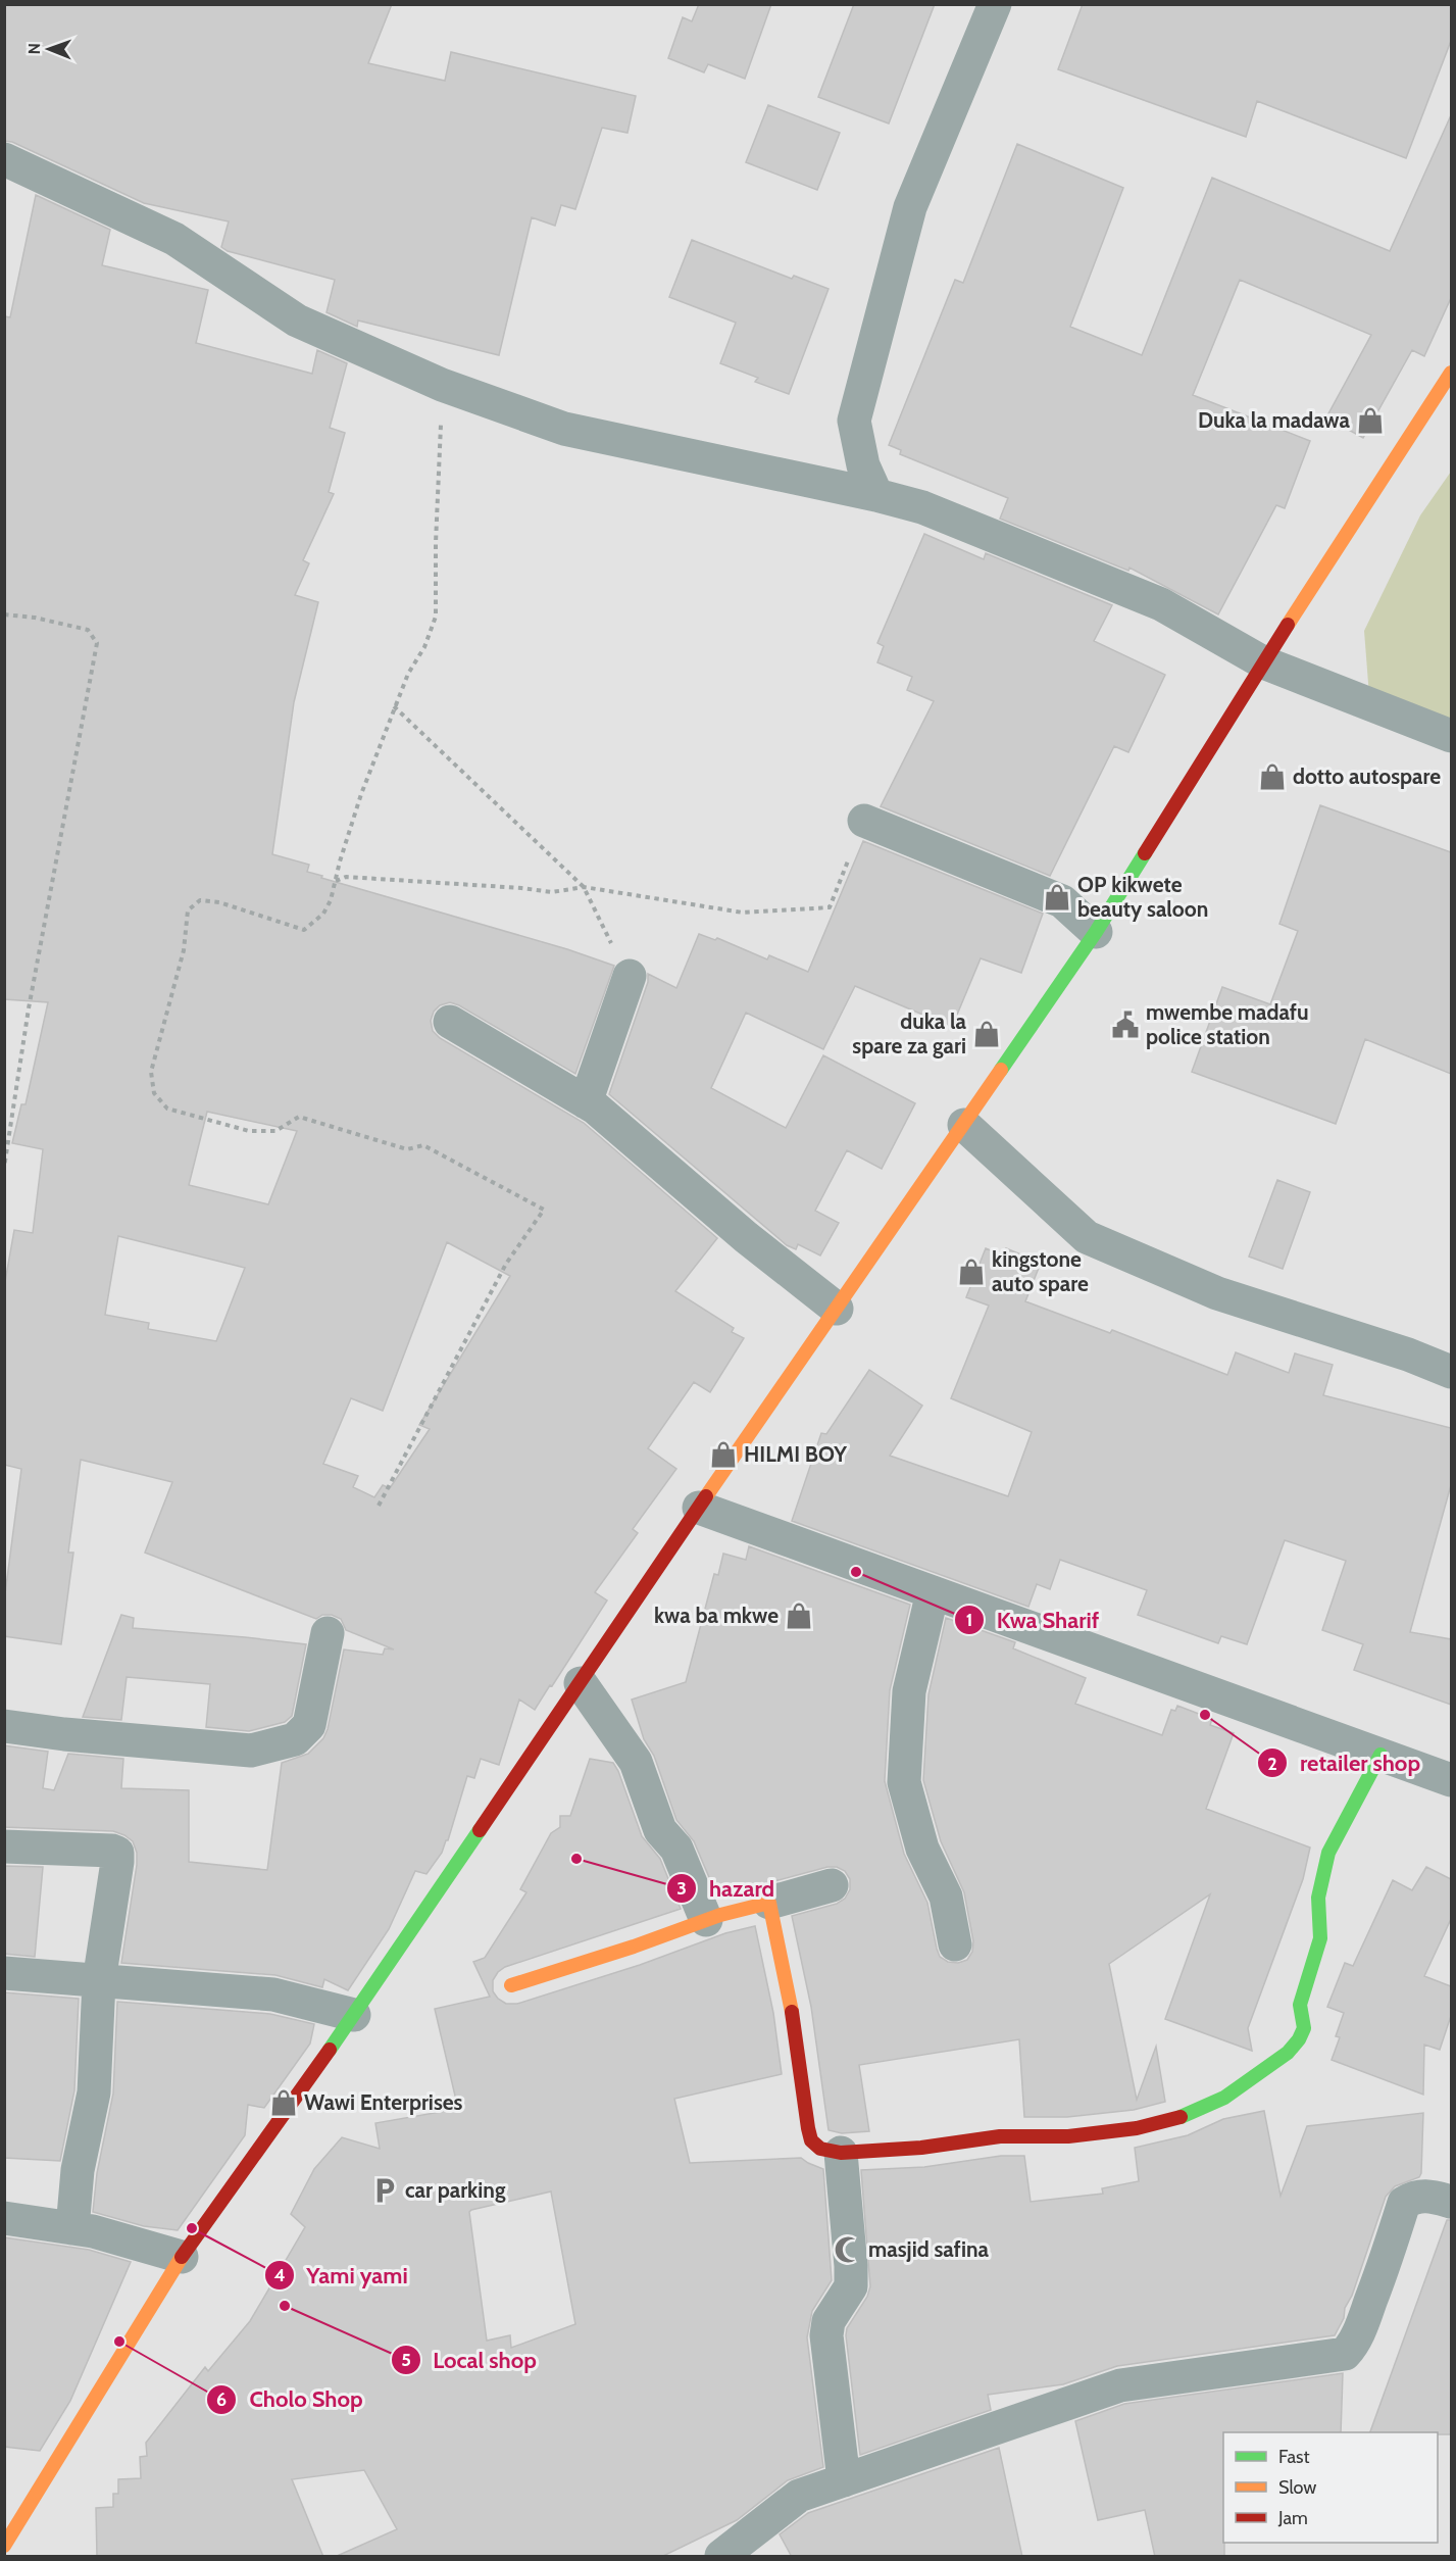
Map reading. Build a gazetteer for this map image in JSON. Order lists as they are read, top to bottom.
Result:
{
  "places": {
    "shop": [
      "Duka la madawa",
      "dotto autospare",
      "OP kikwete beauty saloon",
      "duka la spare za gari",
      "kingstone auto spare",
      "HILMI BOY",
      "kwa ba mkwe",
      "Wawi Enterprises"
    ],
    "public building": ["mwembe madafu police station"],
    "other": [
      "Kwa Sharif",
      "retailer shop",
      "hazard",
      "Yami yami",
      "Local shop",
      "Cholo Shop"
    ],
    "parking": ["car parking"],
    "mosque": ["masjid safina"]
  },
  "legend": ["Fast", "Slow", "Jam"],
  "north": "left"
}
